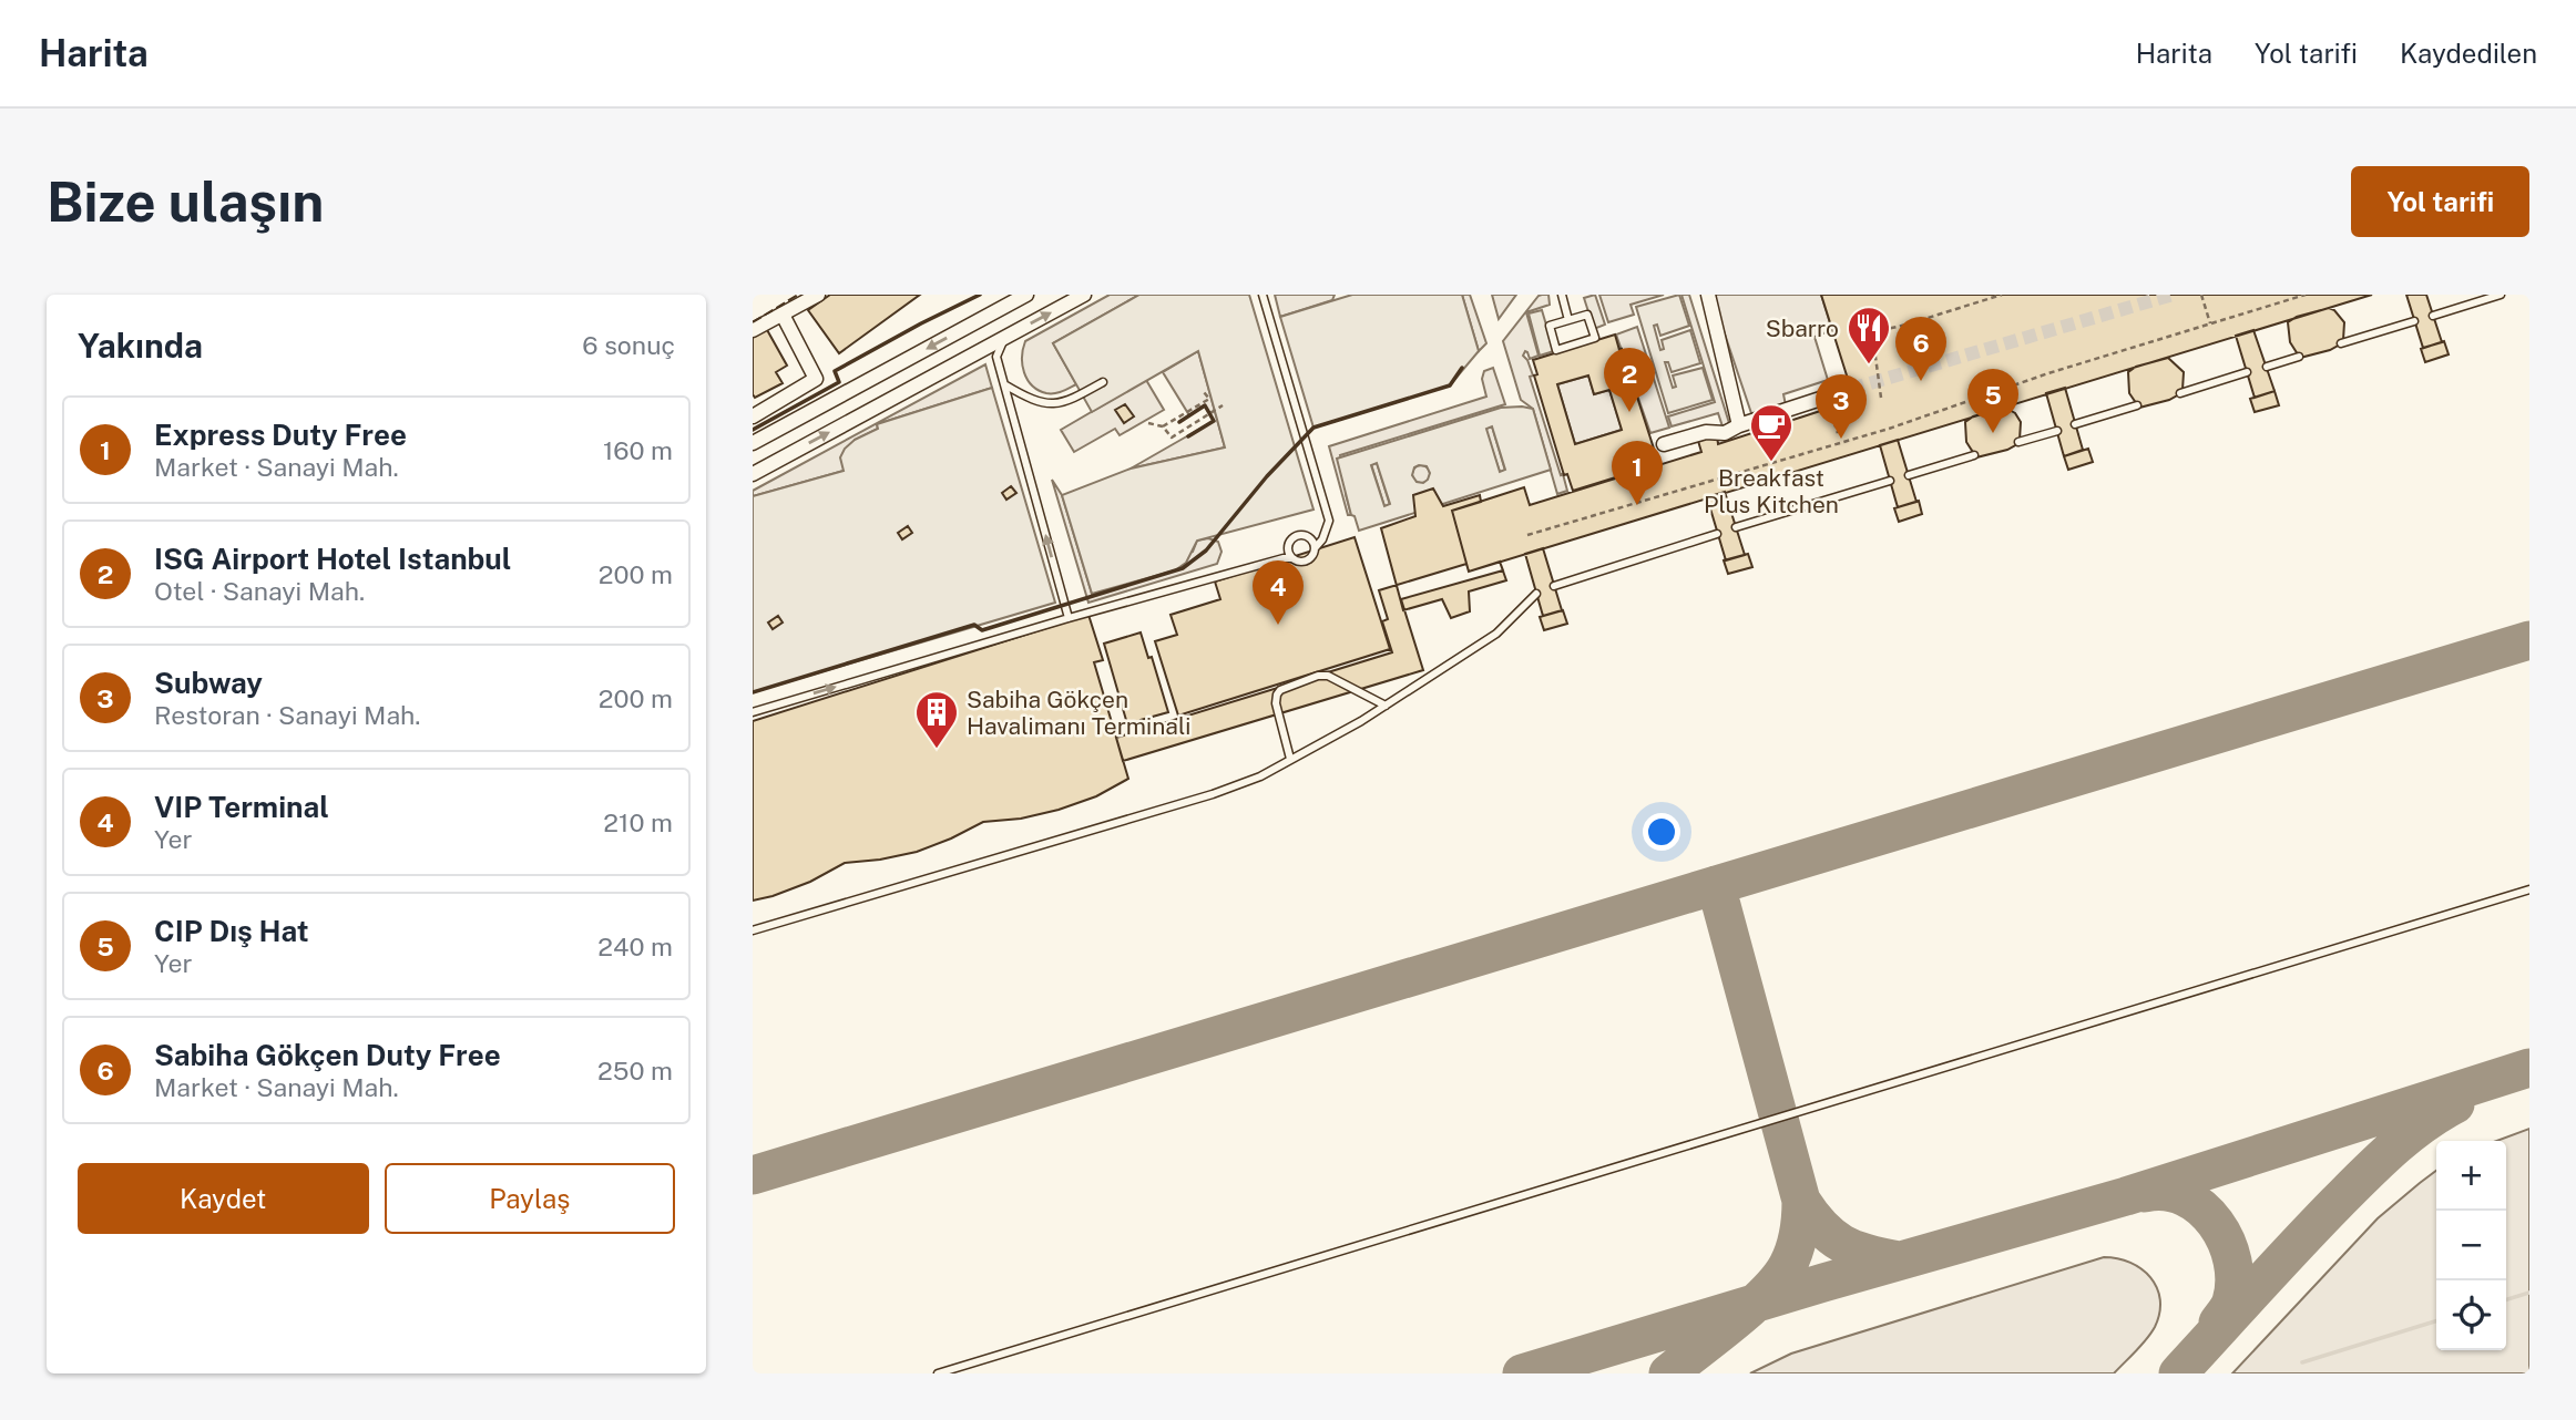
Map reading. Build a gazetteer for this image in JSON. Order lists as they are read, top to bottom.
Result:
{
  "places": {
    "restaurant": ["Sbarro"],
    "cafe": ["Breakfast Plus Kitchen"],
    "building": ["Sabiha Gökçen Havalimanı Terminali"]
  },
  "page": {
    "header": "Harita",
    "nav": ["Harita", "Yol tarifi", "Kaydedilen"],
    "buttons": [
      "Yol tarifi",
      ["Kaydet", "Paylaş"]
    ],
    "title": "Bize ulaşın",
    "heading": ["Yakında", "6 sonuç"],
    "pins": [
      "6",
      "2",
      "5",
      "3",
      "1",
      "4"
    ],
    "list": [
      {
        "mark": "1",
        "name": "Express Duty Free",
        "note": "Market · Sanayi Mah.",
        "value": "160 m"
      },
      {
        "mark": "2",
        "name": "ISG Airport Hotel Istanbul",
        "note": "Otel · Sanayi Mah.",
        "value": "200 m"
      },
      {
        "mark": "3",
        "name": "Subway",
        "note": "Restoran · Sanayi Mah.",
        "value": "200 m"
      },
      {
        "mark": "4",
        "name": "VIP Terminal",
        "note": "Yer",
        "value": "210 m"
      },
      {
        "mark": "5",
        "name": "CIP Dış Hat",
        "note": "Yer",
        "value": "240 m"
      },
      {
        "mark": "6",
        "name": "Sabiha Gökçen Duty Free",
        "note": "Market · Sanayi Mah.",
        "value": "250 m"
      }
    ],
    "map_buttons": ["+", "−"]
  }
}
